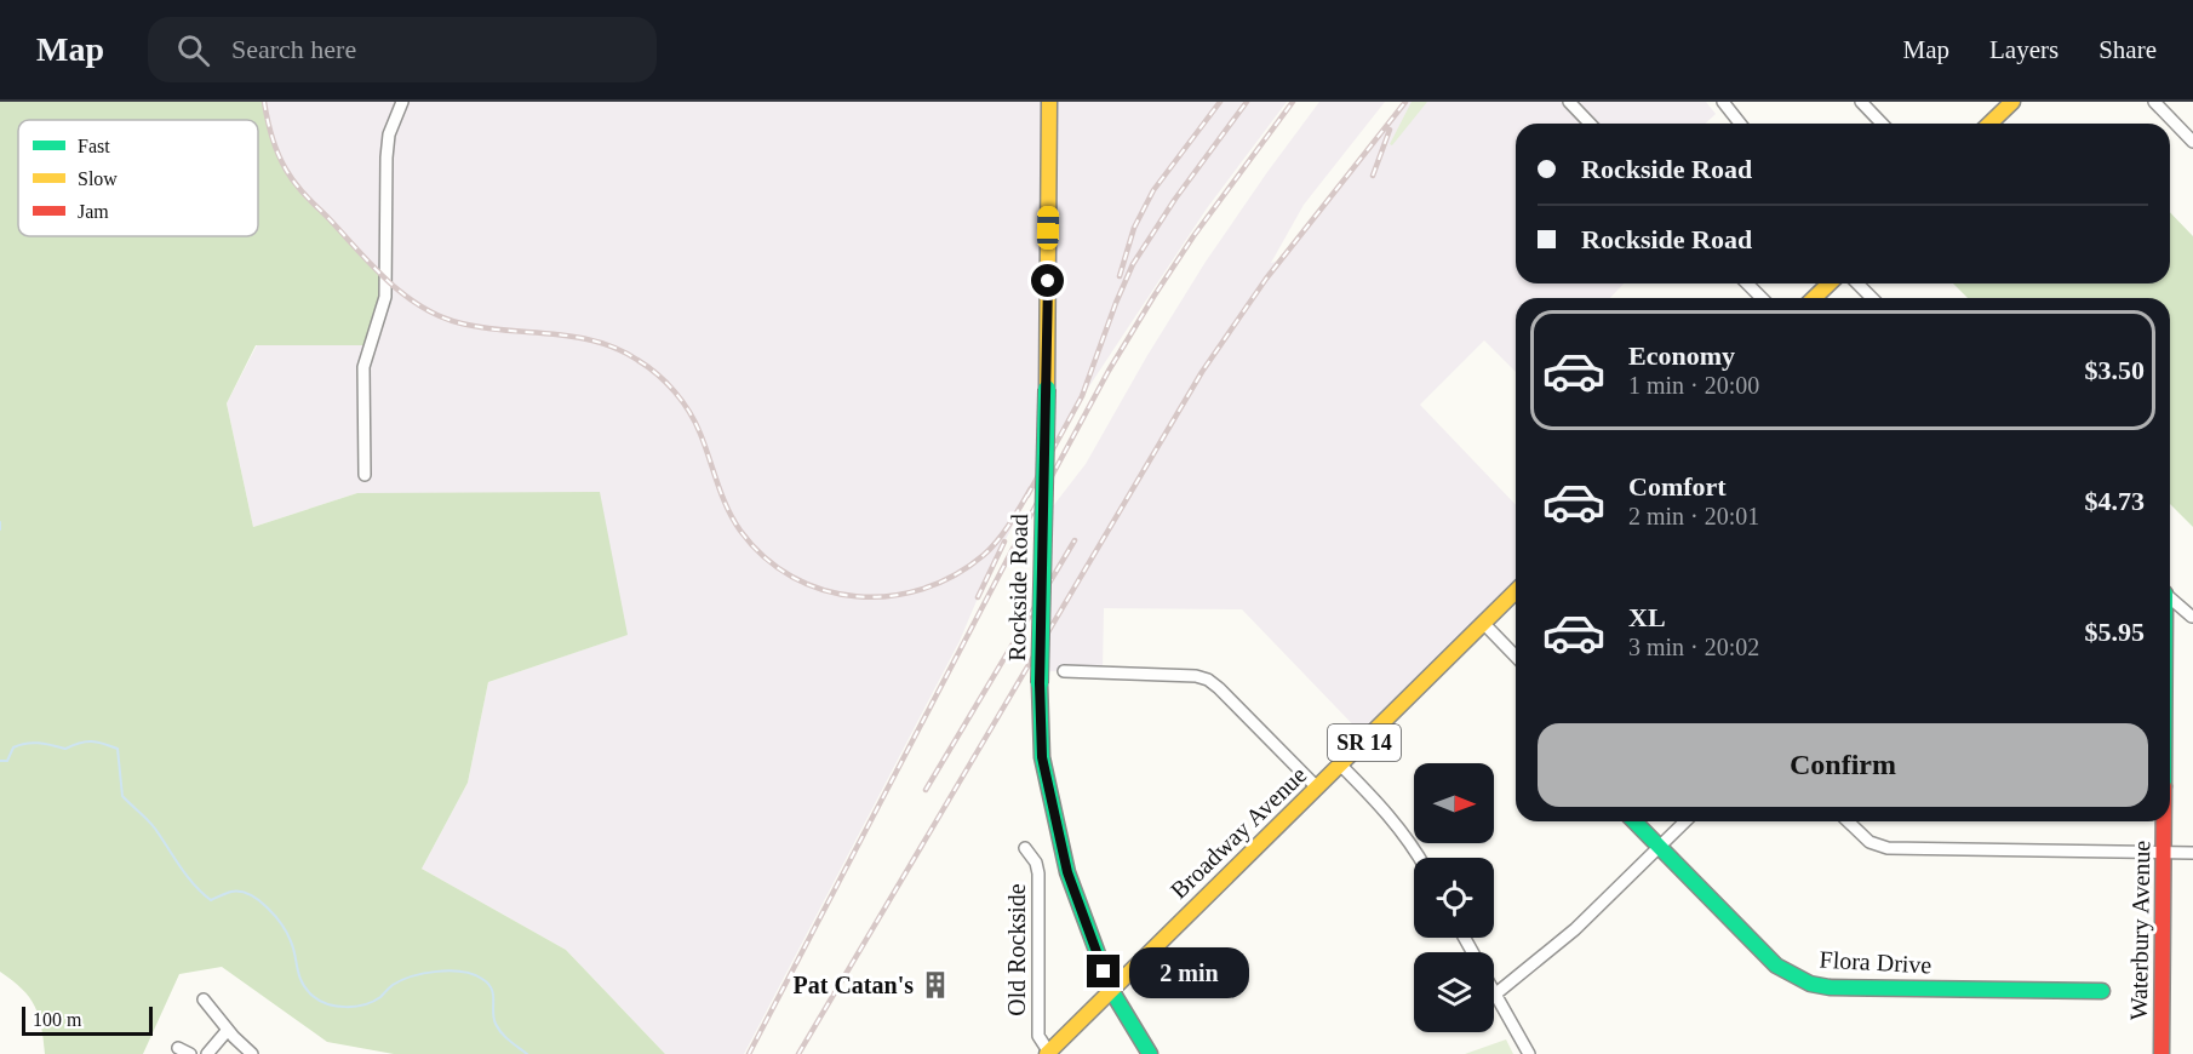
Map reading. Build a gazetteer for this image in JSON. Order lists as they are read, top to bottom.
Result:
{
  "streets": {
    "main road": [
      "Rockside Road",
      "SR 14",
      "Broadway Avenue",
      "Waterbury Avenue",
      "Flora Drive"
    ],
    "street": ["Old Rockside"]
  },
  "crossings": [
    ["Rockside Road", "Broadway Avenue"],
    ["Broadway Avenue", "Old Rockside"]
  ],
  "places": {
    "building": ["Pat Catan's"]
  },
  "legend": ["Fast", "Slow", "Jam"],
  "scale_bar": "100 m",
  "north": "right",
  "page": {
    "header": "Map",
    "search": "Search here",
    "nav": ["Map", "Layers", "Share"],
    "banner": ["Rockside Road", "Rockside Road"],
    "list": [
      {
        "name": "Economy",
        "note": "1 min · 20:00",
        "value": "$3.50"
      },
      {
        "name": "Comfort",
        "note": "2 min · 20:01",
        "value": "$4.73"
      },
      {
        "name": "XL",
        "note": "3 min · 20:02",
        "value": "$5.95"
      }
    ],
    "buttons": "Confirm",
    "bubble": "2 min",
    "scale": "100 m"
  }
}
